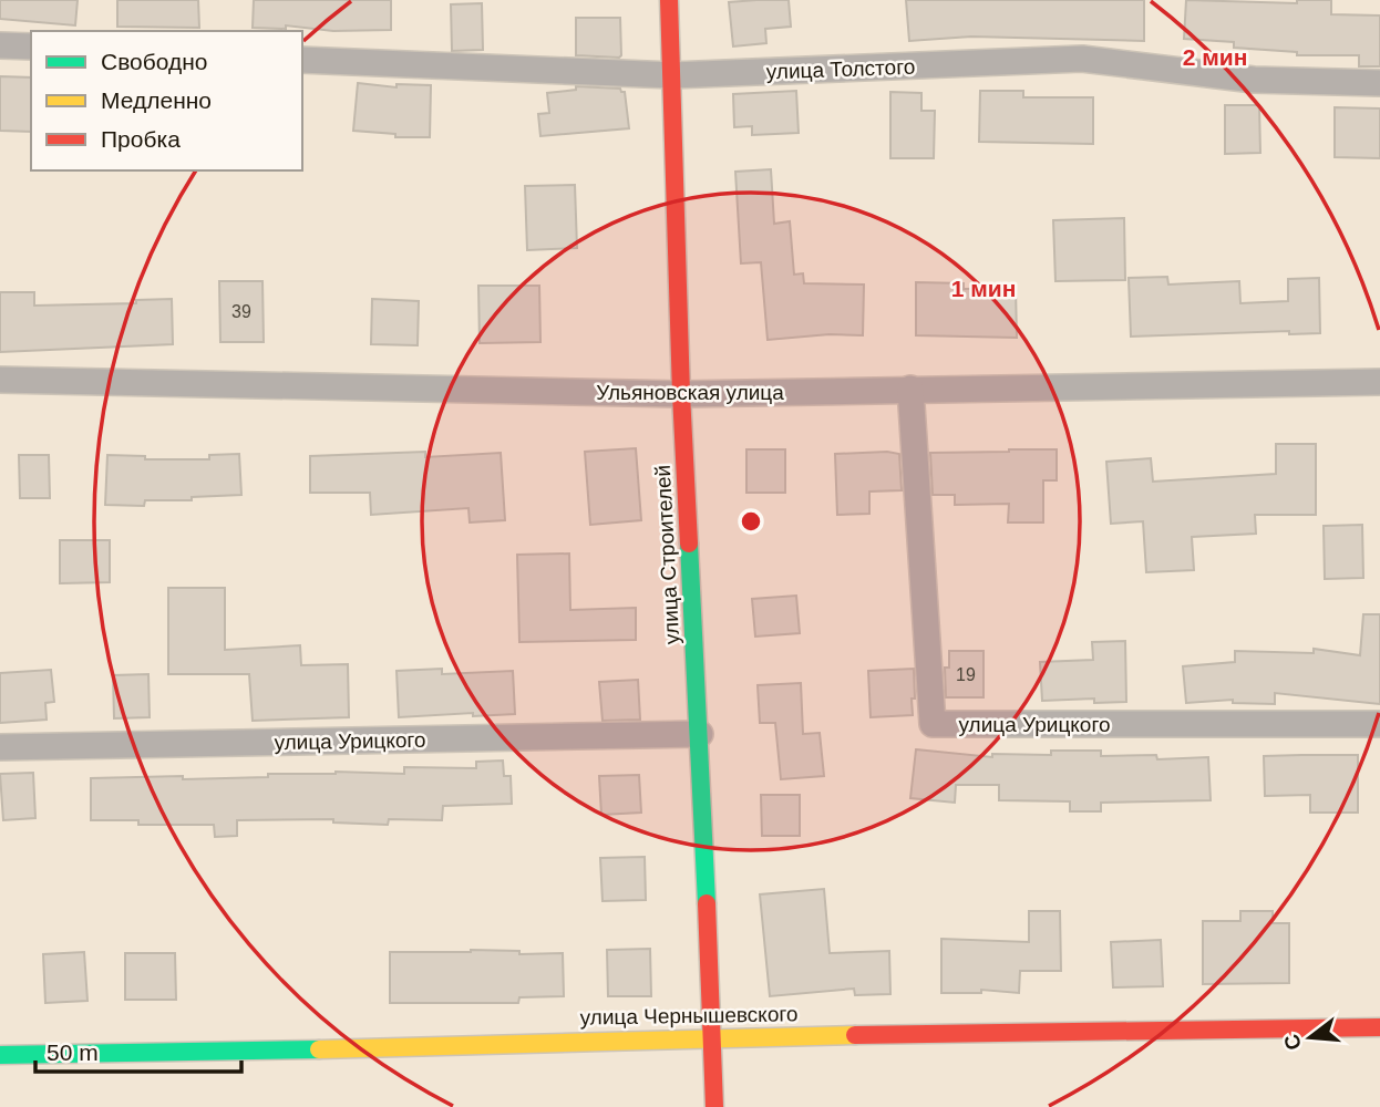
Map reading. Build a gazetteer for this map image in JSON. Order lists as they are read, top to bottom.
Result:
{
  "streets": {
    "street": [
      "улица Толстого",
      "Ульяновская улица",
      "улица Строителей",
      "улица Урицкого",
      "улица Чернышевского"
    ]
  },
  "crossings": [
    ["улица Толстого", "улица Строителей"],
    ["Ульяновская улица", "улица Строителей"],
    ["Ульяновская улица", "улица Урицкого"],
    ["улица Строителей", "улица Урицкого"],
    ["улица Строителей", "улица Чернышевского"]
  ],
  "house_numbers": ["39", "19"],
  "legend": ["Свободно", "Медленно", "Пробка"],
  "scale_bar": "50 m",
  "north": "left",
  "rings": ["2 мин", "1 мин"]
}
